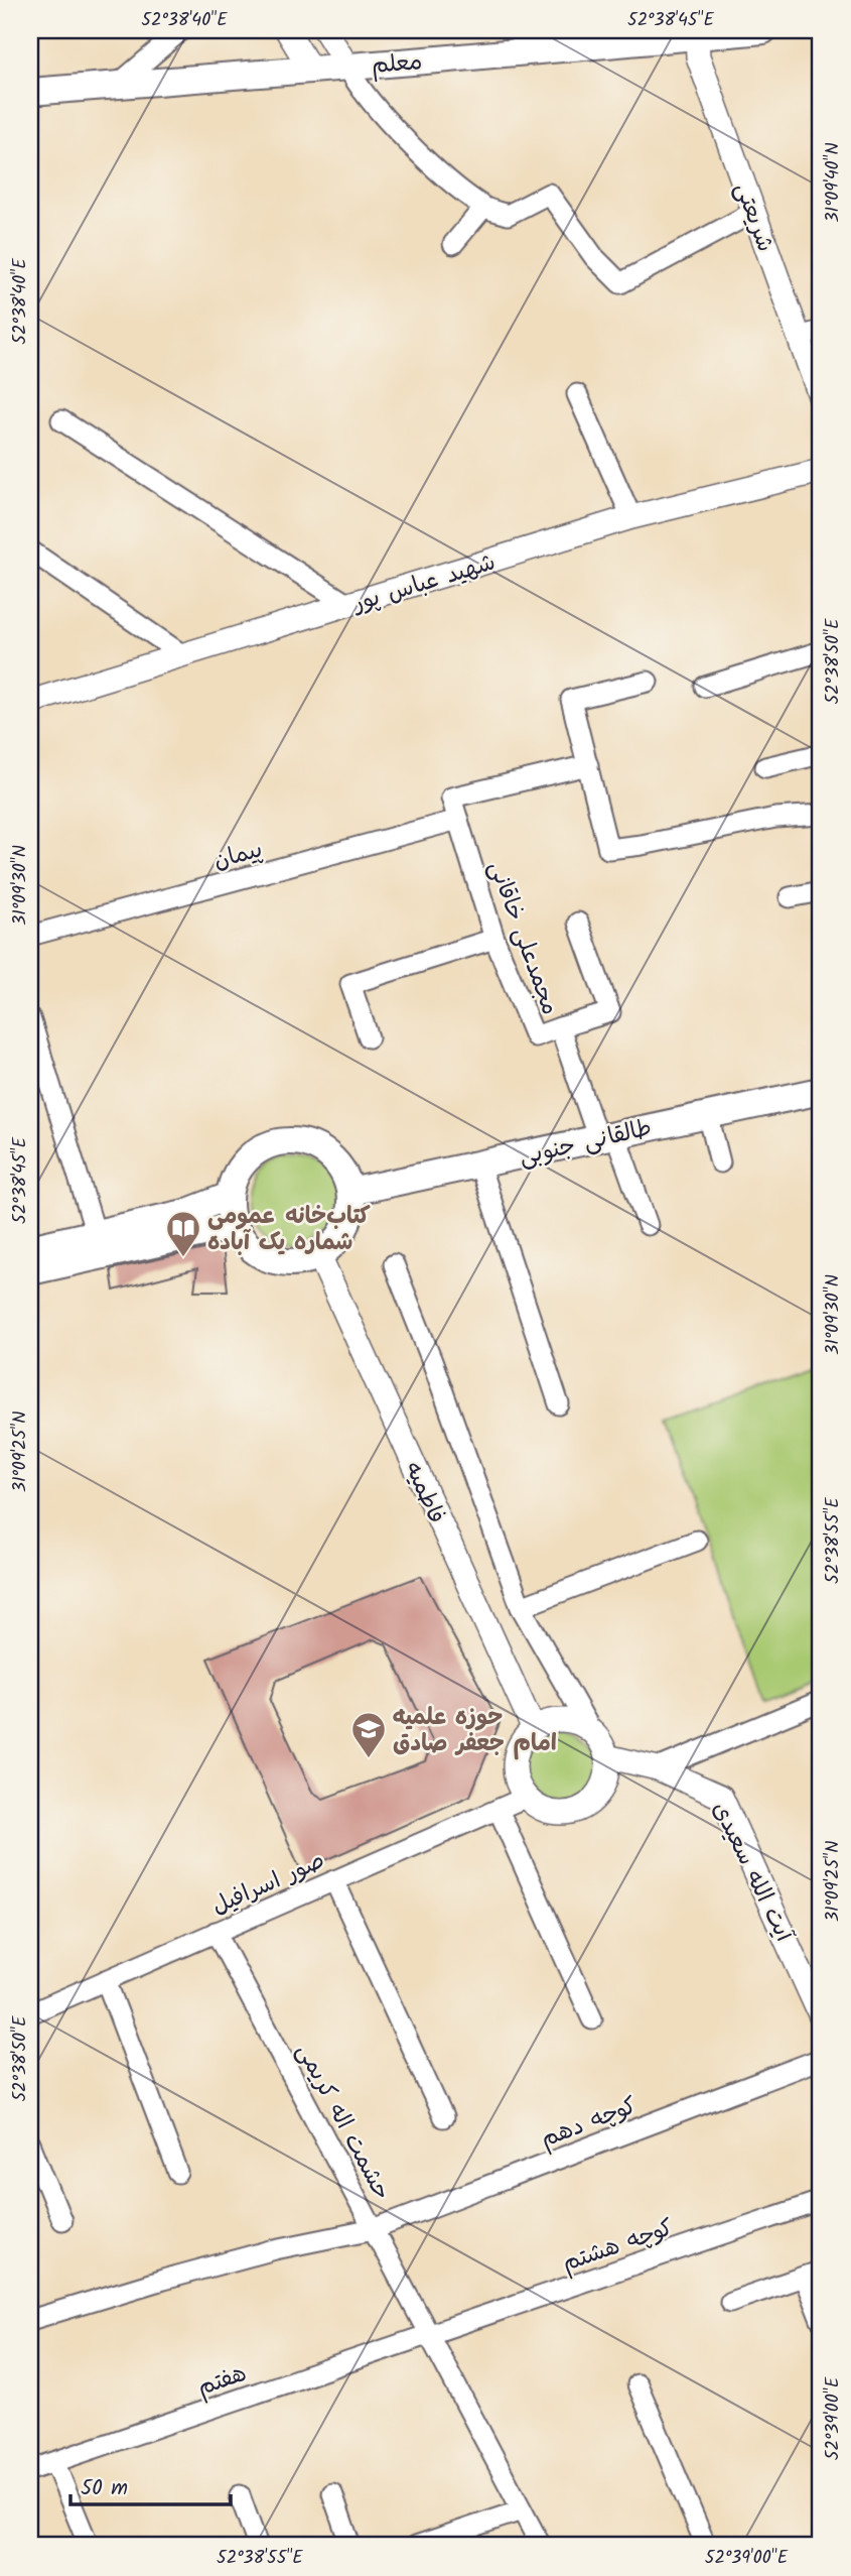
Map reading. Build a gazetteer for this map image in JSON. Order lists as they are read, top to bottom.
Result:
{
  "streets": {
    "main road": ["معلم", "طالقانی جنوبی"],
    "street": [
      "شریعتی",
      "شهید عباس پور",
      "پیمان",
      "مجمدعلی خاقانی",
      "فاطمیه",
      "آیت الله سعیدی",
      "صور اسرافیل",
      "حشمت اله کریمی",
      "کوچه دهم",
      "کوچه هشتم",
      "هفتم"
    ]
  },
  "crossings": [
    ["معلم", "شریعتی"],
    ["پیمان", "مجمدعلی خاقانی"],
    ["مجمدعلی خاقانی", "طالقانی جنوبی"],
    ["طالقانی جنوبی", "فاطمیه"],
    ["فاطمیه", "آیت الله سعیدی"],
    ["فاطمیه", "صور اسرافیل"],
    ["آیت الله سعیدی", "صور اسرافیل"],
    ["صور اسرافیل", "حشمت اله کریمی"],
    ["حشمت اله کریمی", "کوچه دهم"],
    ["حشمت اله کریمی", "کوچه هشتم"],
    ["حشمت اله کریمی", "هفتم"],
    ["کوچه هشتم", "هفتم"]
  ],
  "places": {
    "library": ["کتاب‌خانه عمومی شماره یک آباده"],
    "school or university": ["حوزه علمیه امام جعفر صادق"]
  },
  "scale_bar": "50 m",
  "coordinates": [
    "52°38'40\"E",
    "52°38'45\"E",
    "31°09'40\"N",
    "52°38'50\"E",
    "31°09'30\"N",
    "31°09'25\"N",
    "52°38'55\"E",
    "52°39'00\"E"
  ]
}
